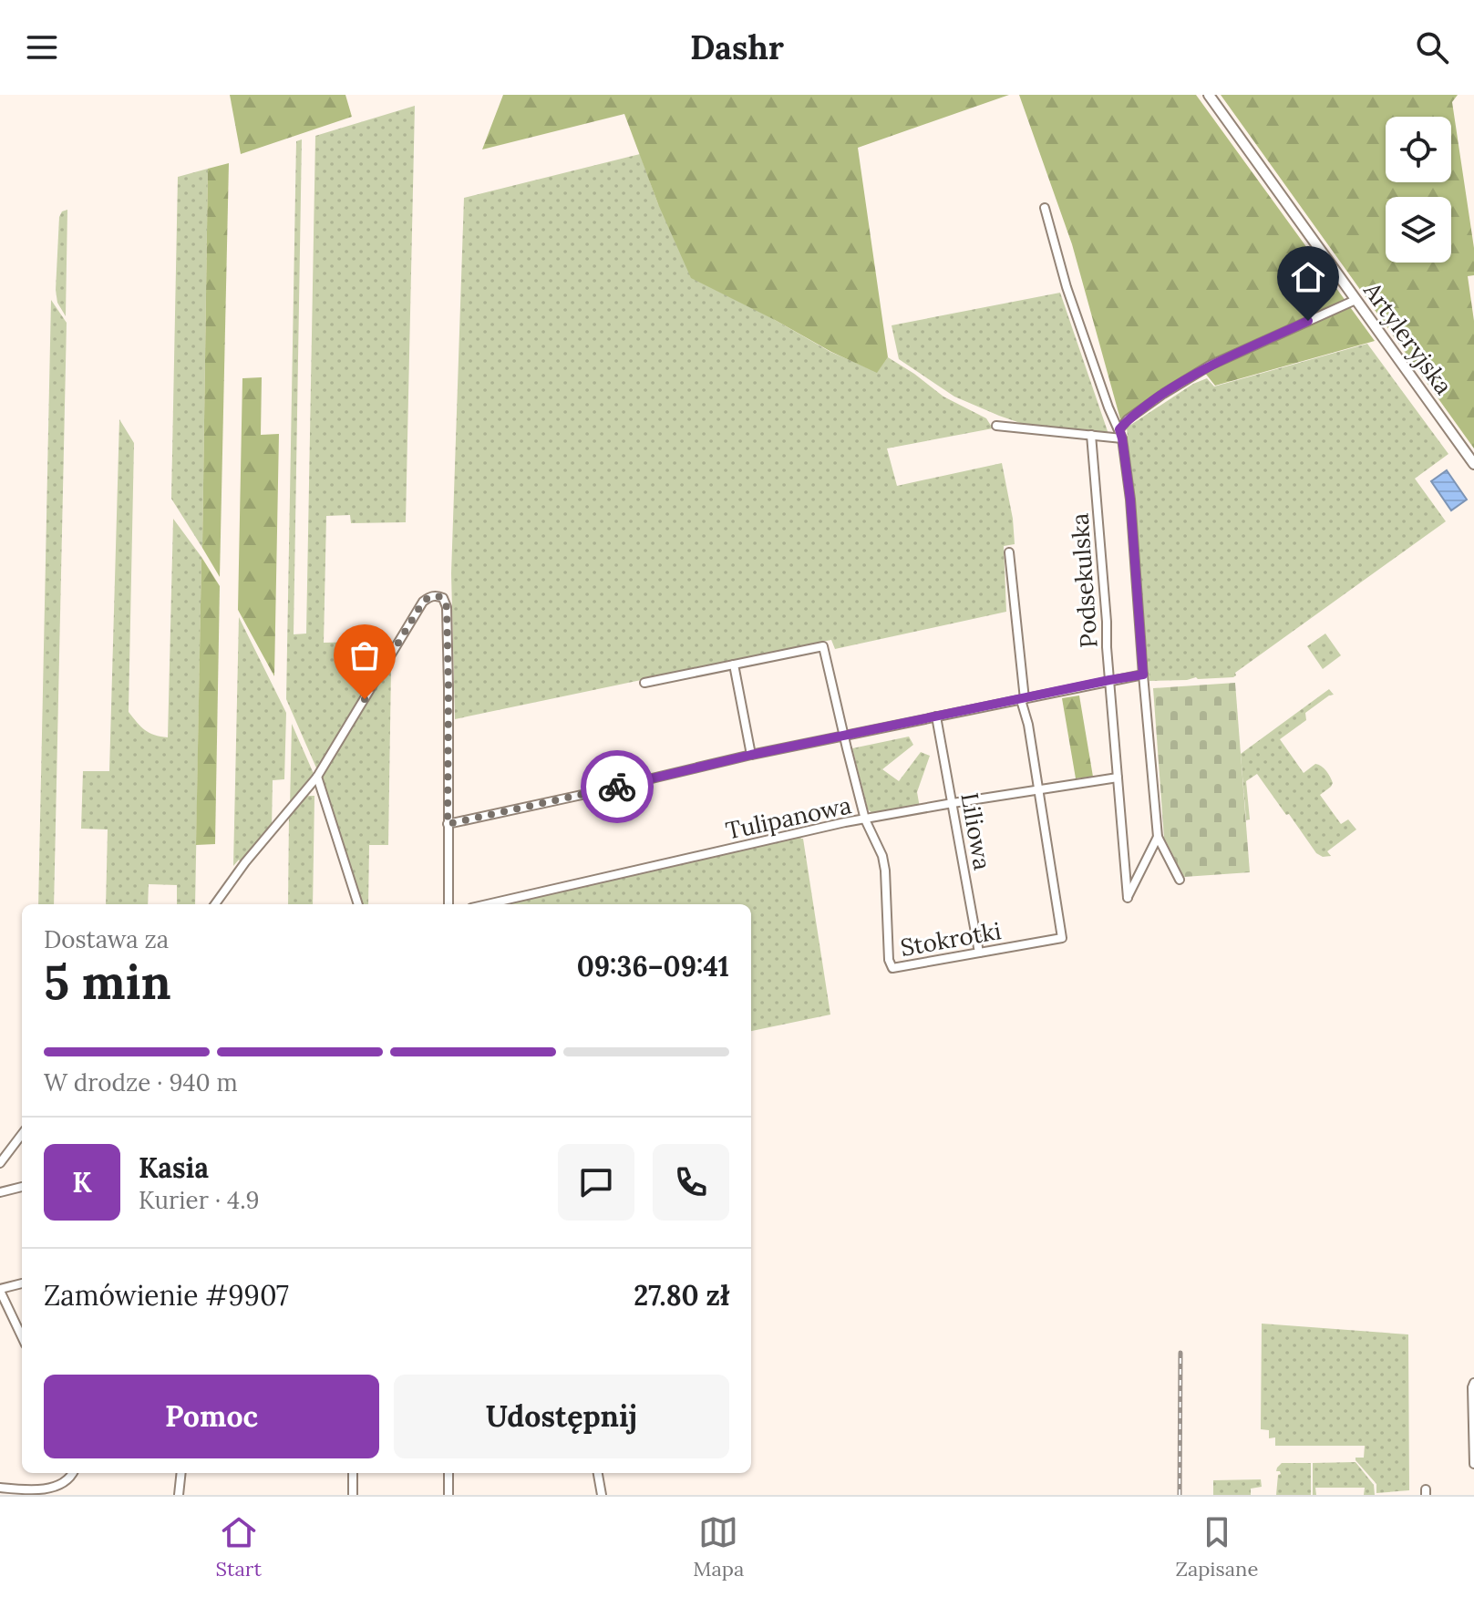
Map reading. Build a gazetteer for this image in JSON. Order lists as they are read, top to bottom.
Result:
{
  "streets": {
    "street": [
      "Artyleryjska",
      "Podsekulska",
      "Tulipanowa",
      "Liliowa",
      "Stokrotki"
    ]
  },
  "crossings": [
    ["Podsekulska", "Tulipanowa"],
    ["Tulipanowa", "Liliowa"],
    ["Tulipanowa", "Stokrotki"],
    ["Liliowa", "Stokrotki"]
  ],
  "page": {
    "header": "Dashr",
    "heading": ["5 min", "Dostawa za", "09:36–09:41"],
    "panel": [
      "Kasia",
      "Kurier · 4.9",
      "Zamówienie #9907",
      "27.80 zł"
    ],
    "bar": "W drodze · 940 m",
    "round": "K",
    "buttons": ["Pomoc", "Udostępnij"],
    "tabs": ["Start", "Mapa", "Zapisane"]
  }
}
